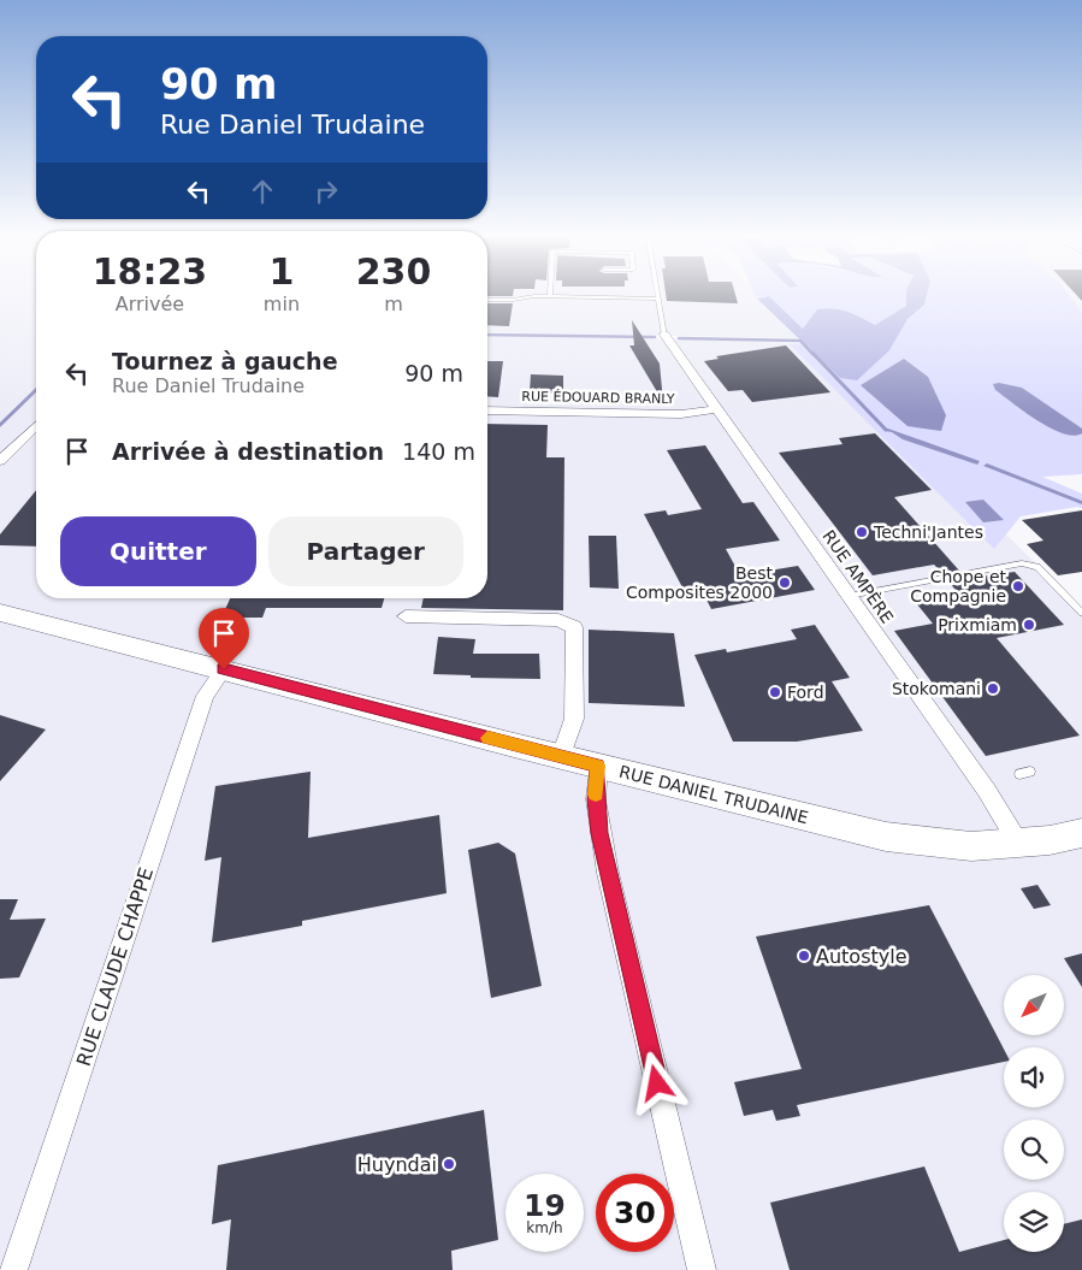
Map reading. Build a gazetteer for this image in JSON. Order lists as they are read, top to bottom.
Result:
{
  "streets": {
    "main road": ["RUE DANIEL TRUDAINE"],
    "street": ["RUE ÉDOUARD BRANLY", "RUE AMPÈRE", "RUE CLAUDE CHAPPE"]
  },
  "crossings": [
    ["RUE ÉDOUARD BRANLY", "RUE AMPÈRE"],
    ["RUE AMPÈRE", "RUE DANIEL TRUDAINE"],
    ["RUE DANIEL TRUDAINE", "RUE CLAUDE CHAPPE"]
  ],
  "places": [
    "Techni'Jantes",
    "Best Composites 2000",
    "Chope et Compagnie",
    "Prixmiam",
    "Stokomani",
    "Ford",
    "Autostyle",
    "Huyndai"
  ],
  "north": "bottom left",
  "page": {
    "turn": ["90 m", "Rue Daniel Trudaine"],
    "eta": [
      "18:23",
      "Arrivée",
      "1",
      "min",
      "230",
      "m"
    ],
    "list": [
      {
        "name": "Tournez à gauche",
        "note": "Rue Daniel Trudaine",
        "value": "90 m"
      },
      {
        "name": "Arrivée à destination",
        "value": "140 m"
      }
    ],
    "buttons": ["Quitter", "Partager"],
    "speed": "19 km/h",
    "limit": "30"
  }
}
